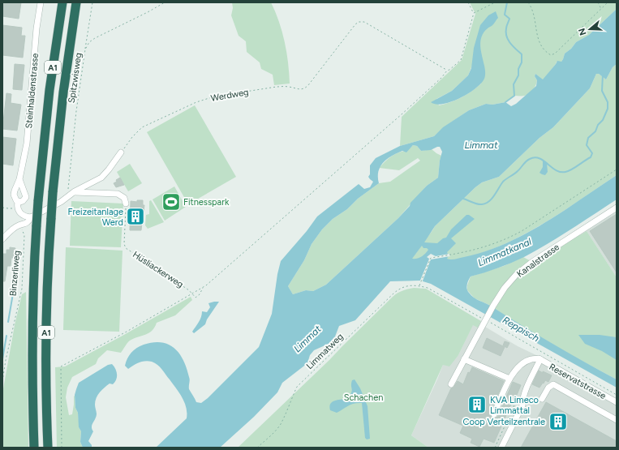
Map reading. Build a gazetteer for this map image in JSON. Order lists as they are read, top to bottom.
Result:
{
  "streets": {
    "highway": ["A1"],
    "street": ["Steinhaldenstrasse", "Kanalstrasse", "Reservatstrasse"],
    "path": [
      "Spitzwisweg",
      "Werdweg",
      "Hüsliackerweg",
      "Binzerliweg",
      "Limmatweg"
    ]
  },
  "water": ["Limmat", "Limmatkanal", "Reppisch"],
  "parks": ["Schachen"],
  "places": {
    "sports": ["Fitnesspark"],
    "building": ["Freizeitanlage Werd", "KVA Limeco Limmattal", "Coop Verteilzentrale"]
  },
  "north": "left"
}
